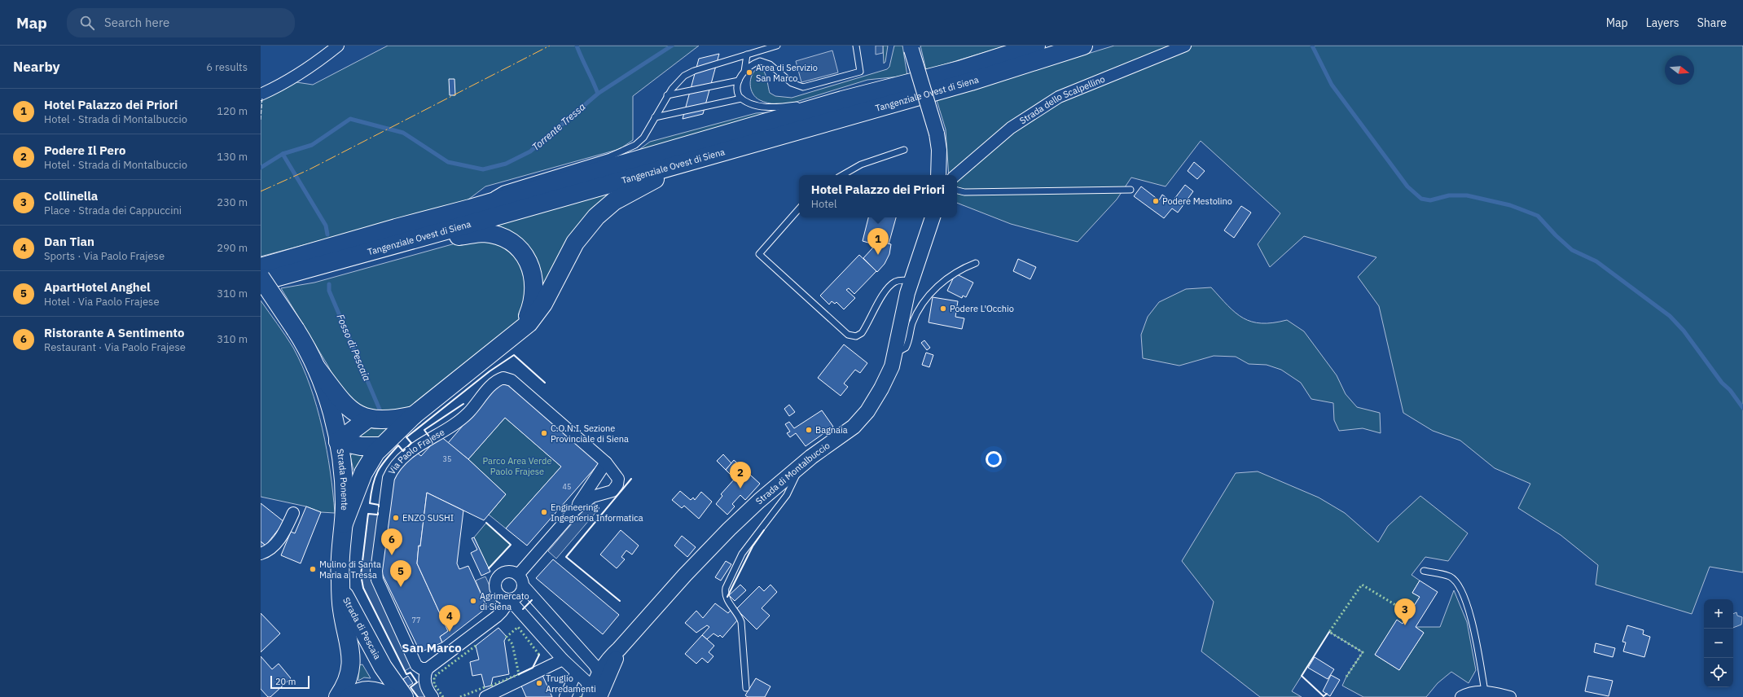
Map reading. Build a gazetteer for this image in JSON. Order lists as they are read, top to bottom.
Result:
{
  "streets": {
    "main road": ["Tangenziale Ovest di Siena", "Strada Ponente", "Strada di Pescaia"],
    "street": ["Strada dello Scalpellino", "Via Paolo Frajese", "Strada di Montalbuccio"]
  },
  "crossings": [
    ["Strada Ponente", "Strada di Pescaia"]
  ],
  "districts": ["San Marco"],
  "water": ["Torrente Tressa", "Fosso di Pescaia"],
  "parks": ["Parco Area Verde Paolo Frajese"],
  "places": [
    "Area di Servizio San Marco",
    "Podere Mestolino",
    "Podere L'Occhio",
    "Bagnaia",
    "C.O.N.I. Sezione Provinciale di Siena",
    "Engineering Ingegneria Informatica",
    "ENZO SUSHI",
    "Mulino di Santa Maria a Tressa",
    "Agrimercato di Siena",
    "Truglio Arredamenti"
  ],
  "house_numbers": ["35", "45", "77"],
  "scale_bar": "20 m",
  "north": "right",
  "page": {
    "header": "Map",
    "search": "Search here",
    "nav": ["Map", "Layers", "Share"],
    "heading": ["Nearby", "6 results"],
    "list": [
      {
        "mark": "1",
        "name": "Hotel Palazzo dei Priori",
        "note": "Hotel · Strada di Montalbuccio",
        "value": "120 m"
      },
      {
        "mark": "2",
        "name": "Podere Il Pero",
        "note": "Hotel · Strada di Montalbuccio",
        "value": "130 m"
      },
      {
        "mark": "3",
        "name": "Collinella",
        "note": "Place · Strada dei Cappuccini",
        "value": "230 m"
      },
      {
        "mark": "4",
        "name": "Dan Tian",
        "note": "Sports · Via Paolo Frajese",
        "value": "290 m"
      },
      {
        "mark": "5",
        "name": "ApartHotel Anghel",
        "note": "Hotel · Via Paolo Frajese",
        "value": "310 m"
      },
      {
        "mark": "6",
        "name": "Ristorante A Sentimento",
        "note": "Restaurant · Via Paolo Frajese",
        "value": "310 m"
      }
    ],
    "popup": ["Hotel Palazzo dei Priori", "Hotel"],
    "pins": [
      "1",
      "2",
      "6",
      "5",
      "3",
      "4"
    ],
    "map_buttons": ["+", "−"],
    "scale": "20 m"
  }
}
